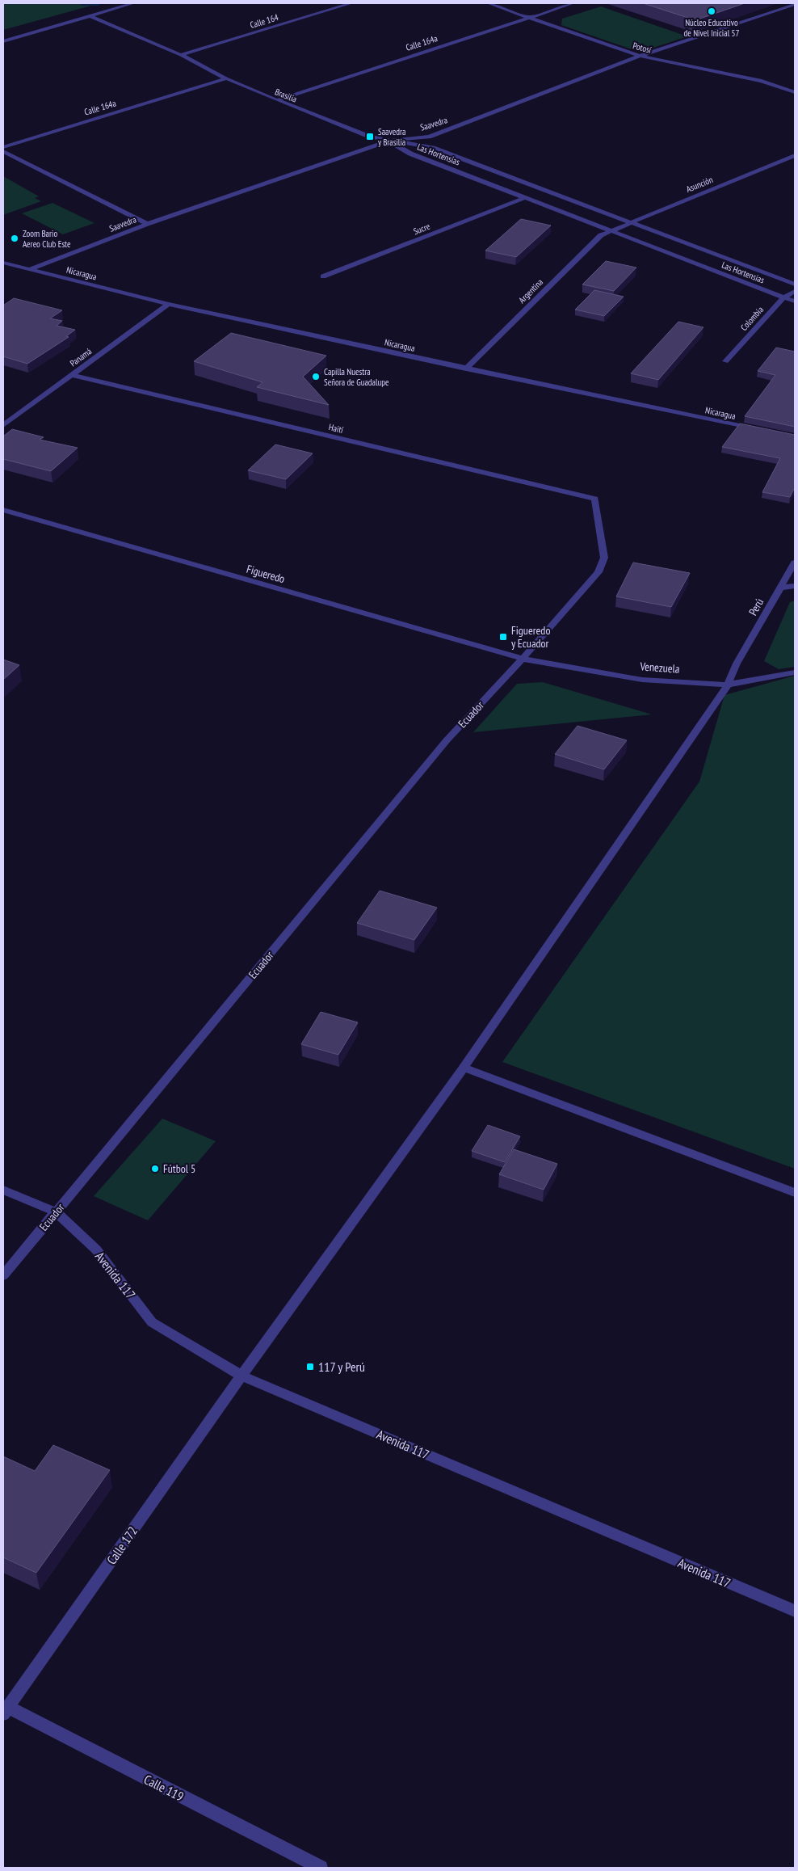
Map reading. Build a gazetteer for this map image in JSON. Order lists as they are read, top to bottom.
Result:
{
  "streets": {
    "street": [
      "Calle 164",
      "Calle 164a",
      "Potosí",
      "Brasilia",
      "Saavedra",
      "Las Hortensias",
      "Asunción",
      "Sucre",
      "Nicaragua",
      "Argentina",
      "Colombia",
      "Panamá",
      "Haití",
      "Figueredo",
      "Perú",
      "Venezuela",
      "Ecuador",
      "Avenida 117",
      "Calle 172",
      "Calle 119"
    ]
  },
  "crossings": [
    ["Calle 164", "Brasilia"],
    ["Calle 164a", "Potosí"],
    ["Calle 164a", "Brasilia"],
    ["Potosí", "Saavedra"],
    ["Brasilia", "Saavedra"],
    ["Brasilia", "Las Hortensias"],
    ["Saavedra", "Las Hortensias"],
    ["Saavedra", "Nicaragua"],
    ["Las Hortensias", "Asunción"],
    ["Las Hortensias", "Sucre"],
    ["Las Hortensias", "Argentina"],
    ["Las Hortensias", "Colombia"],
    ["Asunción", "Argentina"],
    ["Nicaragua", "Argentina"],
    ["Nicaragua", "Panamá"],
    ["Panamá", "Haití"],
    ["Haití", "Ecuador"],
    ["Figueredo", "Venezuela"],
    ["Figueredo", "Ecuador"],
    ["Perú", "Venezuela"],
    ["Perú", "Calle 172"],
    ["Venezuela", "Ecuador"],
    ["Ecuador", "Avenida 117"],
    ["Avenida 117", "Calle 172"],
    ["Calle 172", "Calle 119"]
  ],
  "places": {
    "other": [
      "Núcleo Educativo de Nivel Inicial 57",
      "Zoom Bario Aereo Club Este",
      "Capilla Nuestra Señora de Guadalupe",
      "Fútbol 5"
    ],
    "transit": ["Saavedra y Brasilia", "Figueredo y Ecuador", "117 y Perú"]
  }
}
